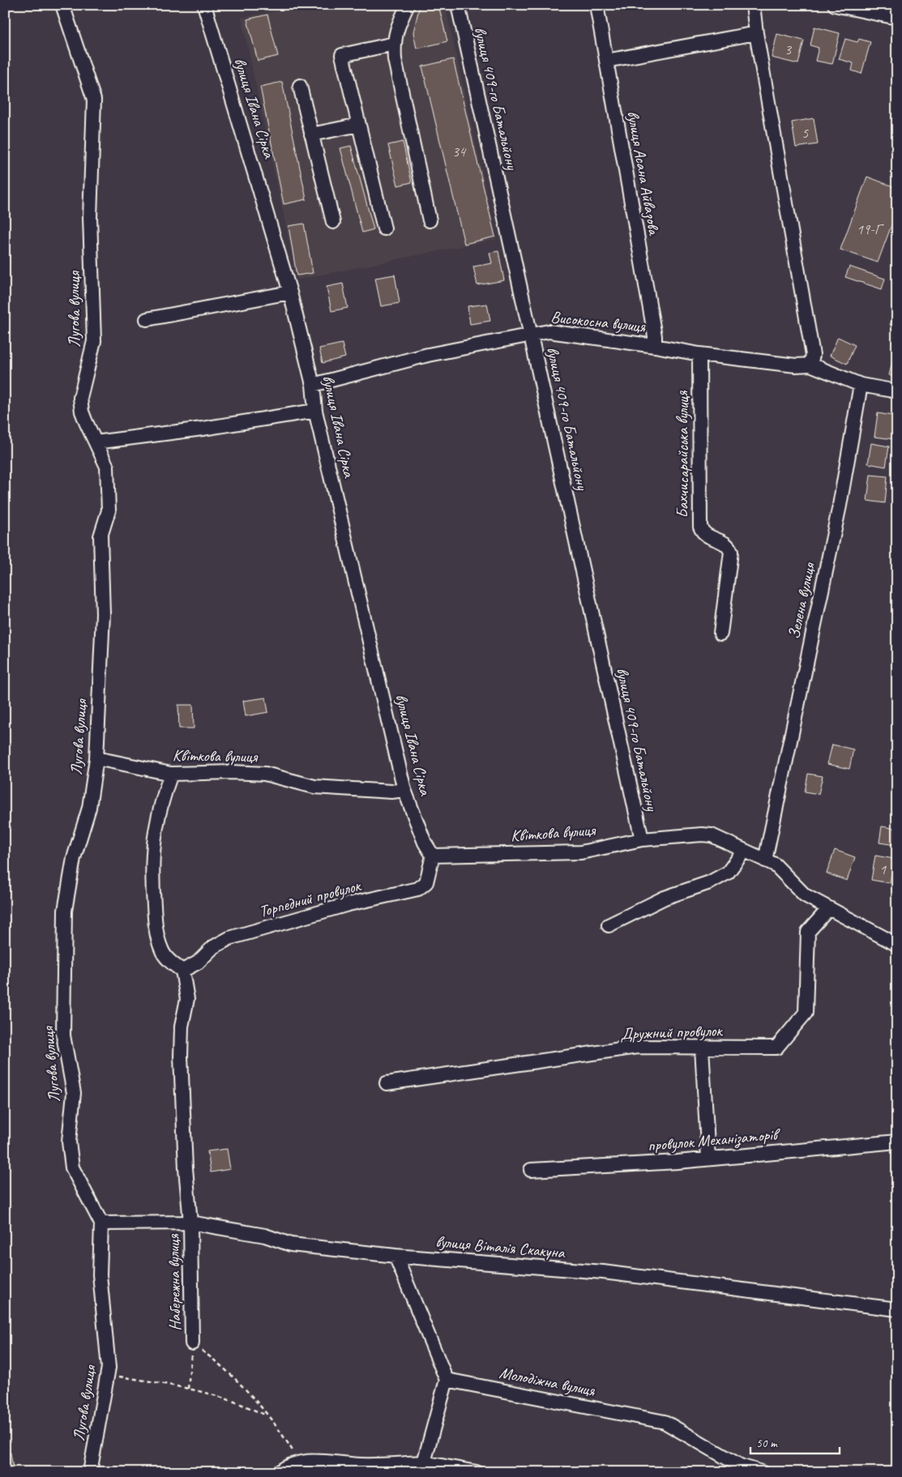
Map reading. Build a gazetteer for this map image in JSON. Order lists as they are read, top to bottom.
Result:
{
  "streets": {
    "street": [
      "вулиця 409-го Батальйону",
      "вулиця Івана Сірка",
      "вулиця Асана Айвазова",
      "Лугова вулиця",
      "Високосна вулиця",
      "Бахчисарайська вулиця",
      "Зелена вулиця",
      "Квіткова вулиця",
      "Торпедний провулок",
      "Дружний провулок",
      "провулок Механізаторів",
      "вулиця Віталія Скакуна",
      "Набережна вулиця",
      "Молодіжна вулиця"
    ]
  },
  "crossings": [
    ["вулиця 409-го Батальйону", "Високосна вулиця"],
    ["вулиця 409-го Батальйону", "Квіткова вулиця"],
    ["вулиця Івана Сірка", "Високосна вулиця"],
    ["вулиця Івана Сірка", "Квіткова вулиця"],
    ["вулиця Івана Сірка", "Торпедний провулок"],
    ["вулиця Асана Айвазова", "Високосна вулиця"],
    ["Лугова вулиця", "Квіткова вулиця"],
    ["Лугова вулиця", "вулиця Віталія Скакуна"],
    ["Високосна вулиця", "Бахчисарайська вулиця"],
    ["Високосна вулиця", "Зелена вулиця"],
    ["Зелена вулиця", "Квіткова вулиця"],
    ["Квіткова вулиця", "Торпедний провулок"],
    ["Квіткова вулиця", "Дружний провулок"],
    ["вулиця Віталія Скакуна", "Набережна вулиця"]
  ],
  "house_numbers": [
    "3",
    "5",
    "34",
    "19-Г",
    "1"
  ],
  "scale_bar": "50 m"
}
